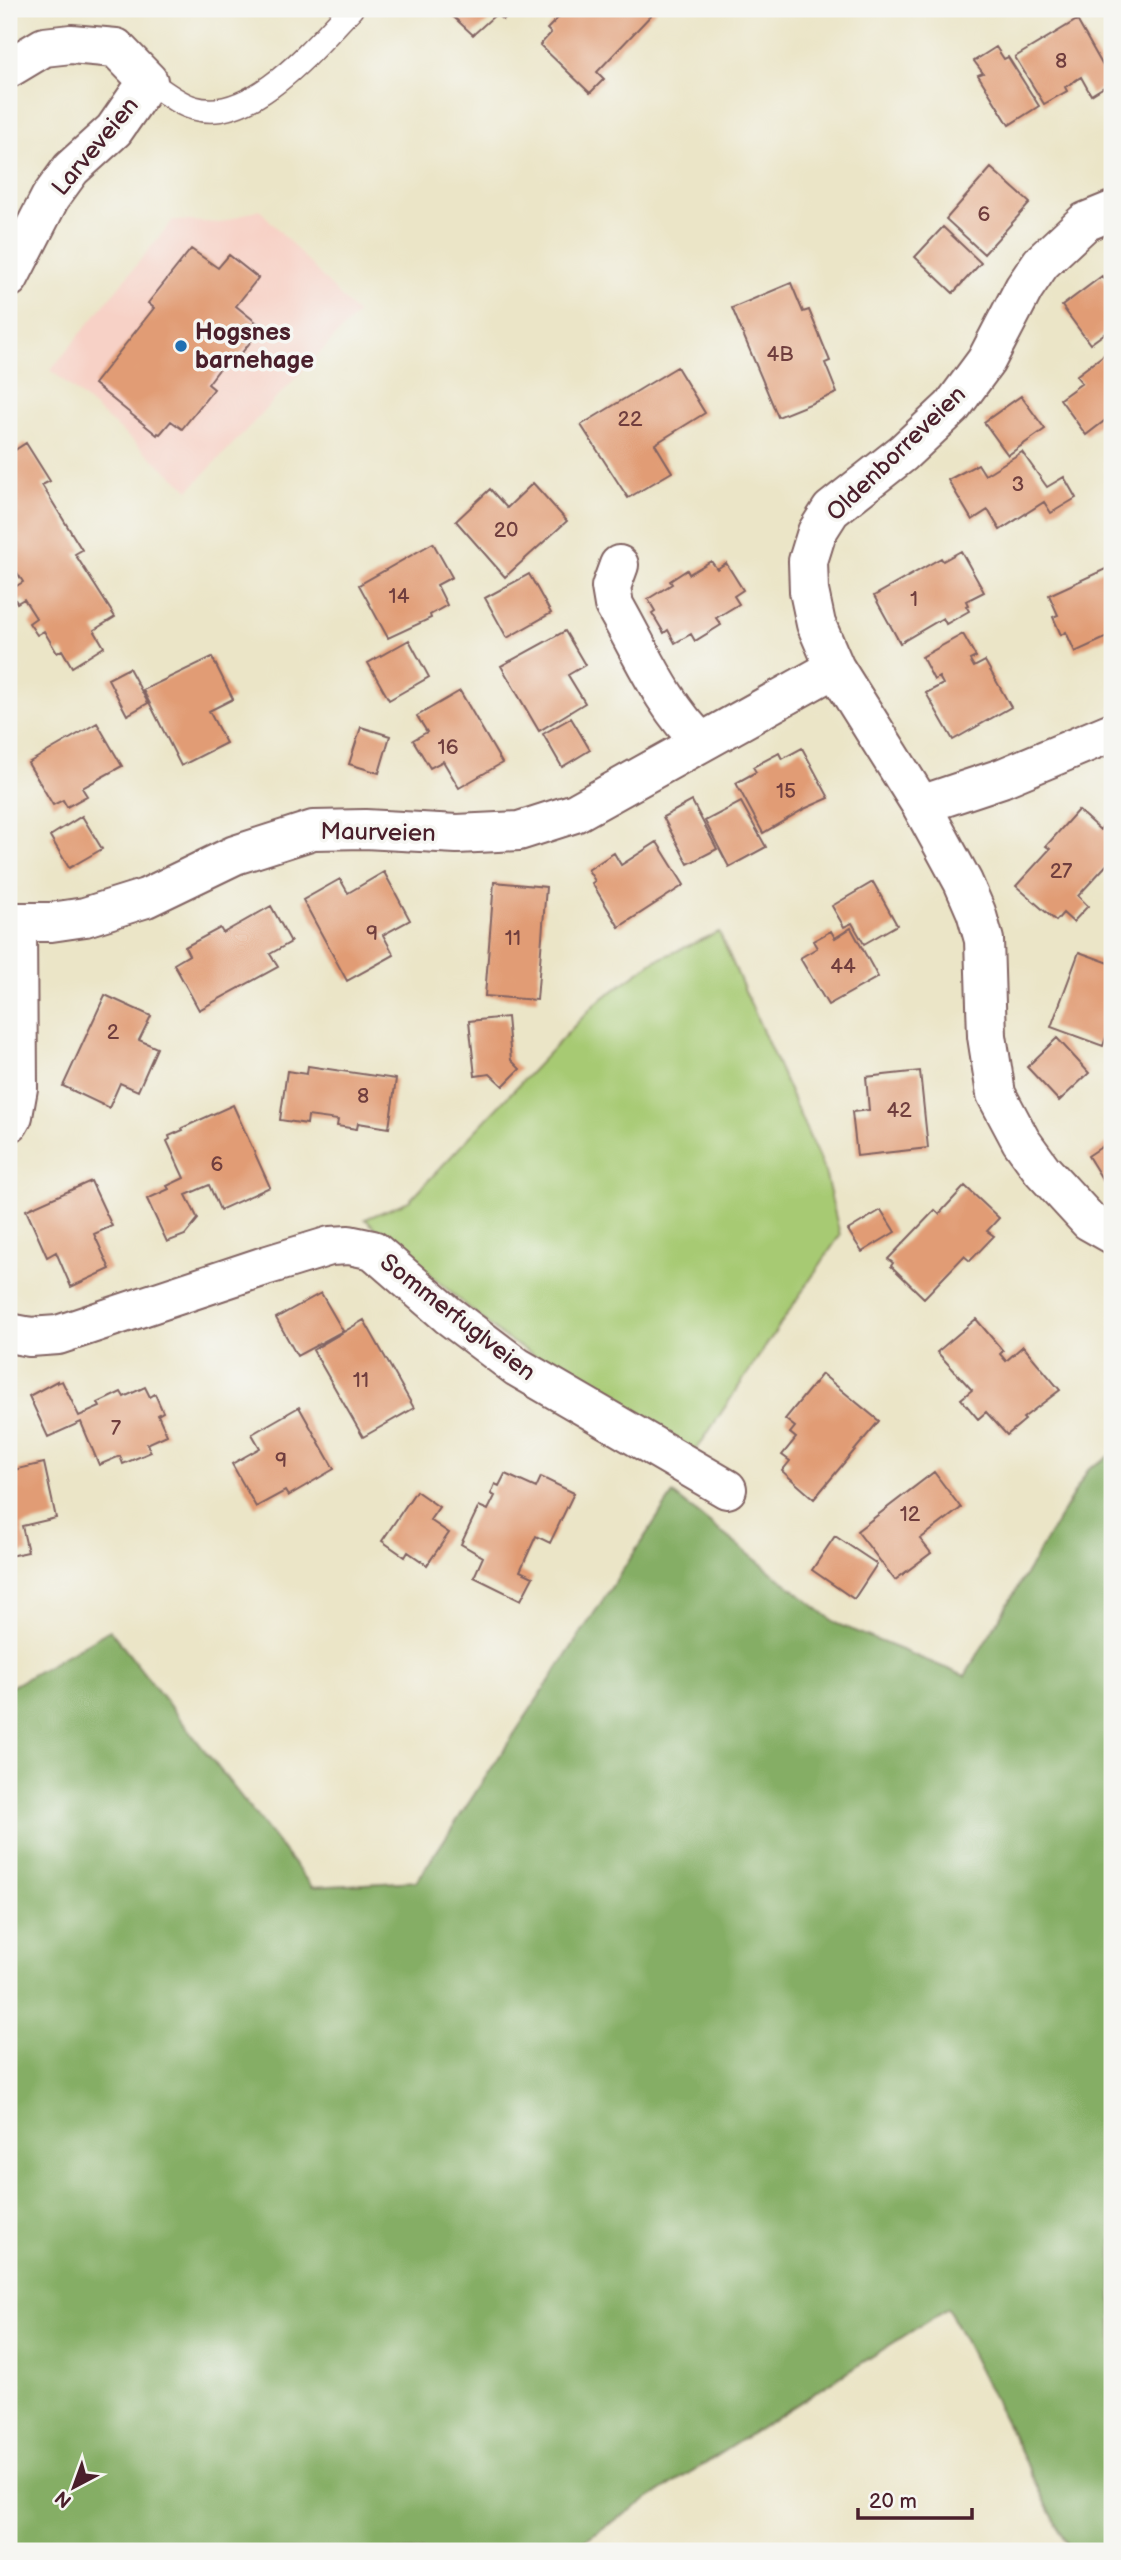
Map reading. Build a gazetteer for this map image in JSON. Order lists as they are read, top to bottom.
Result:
{
  "streets": {
    "street": [
      "Larveveien",
      "Oldenborreveien",
      "Maurveien",
      "Sommerfuglveien"
    ]
  },
  "crossings": [
    ["Oldenborreveien", "Maurveien"]
  ],
  "places": ["Hogsnes barnehage"],
  "house_numbers": [
    "8",
    "6",
    "4B",
    "22",
    "3",
    "20",
    "14",
    "1",
    "16",
    "15",
    "27",
    "9",
    "11",
    "44",
    "2",
    "8",
    "42",
    "6",
    "11",
    "7",
    "9",
    "12"
  ],
  "scale_bar": "20 m",
  "north": "bottom left"
}
